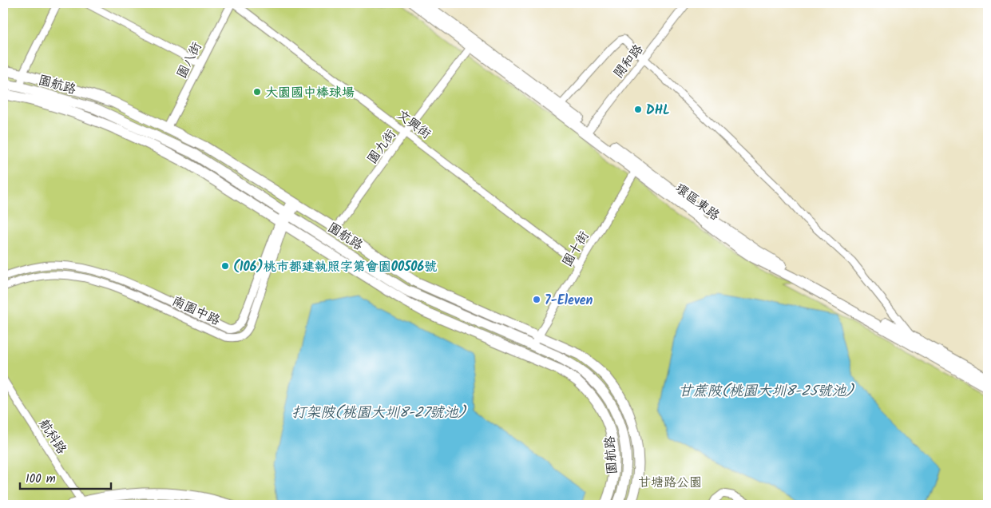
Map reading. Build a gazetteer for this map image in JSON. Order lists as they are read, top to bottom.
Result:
{
  "streets": {
    "street": [
      "園八街",
      "開和路",
      "園航路",
      "文興街",
      "園九街",
      "環區東路",
      "園十街",
      "南園中路",
      "航科路"
    ]
  },
  "crossings": [
    ["園八街", "文興街"],
    ["開和路", "環區東路"],
    ["園航路", "園十街"],
    ["園航路", "南園中路"],
    ["文興街", "園九街"],
    ["文興街", "園十街"],
    ["園九街", "環區東路"],
    ["環區東路", "園十街"]
  ],
  "water": ["甘蔗陂(桃園大圳8-25號池)", "打架陂(桃園大圳8-27號池)"],
  "parks": ["甘塘路公園"],
  "places": [
    "大園國中棒球場",
    "DHL",
    "(106)桃市都建執照字第會園00506號",
    "7-Eleven"
  ],
  "scale_bar": "100 m"
}
